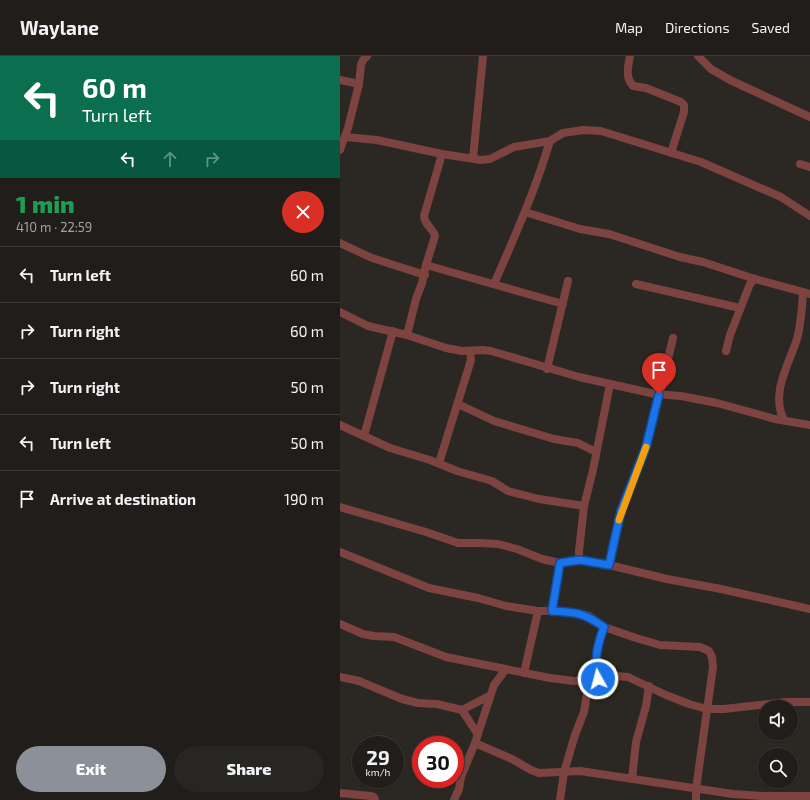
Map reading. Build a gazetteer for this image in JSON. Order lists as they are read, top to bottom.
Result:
{
  "page": {
    "header": "Waylane",
    "nav": ["Map", "Directions", "Saved"],
    "turn": ["60 m", "Turn left"],
    "heading": ["1 min", "410 m · 22:59"],
    "list": [
      {
        "name": "Turn left",
        "value": "60 m"
      },
      {
        "name": "Turn right",
        "value": "60 m"
      },
      {
        "name": "Turn right",
        "value": "50 m"
      },
      {
        "name": "Turn left",
        "value": "50 m"
      },
      {
        "name": "Arrive at destination",
        "value": "190 m"
      }
    ],
    "speed": "29 km/h",
    "limit": "30",
    "buttons": ["Exit", "Share"]
  }
}
